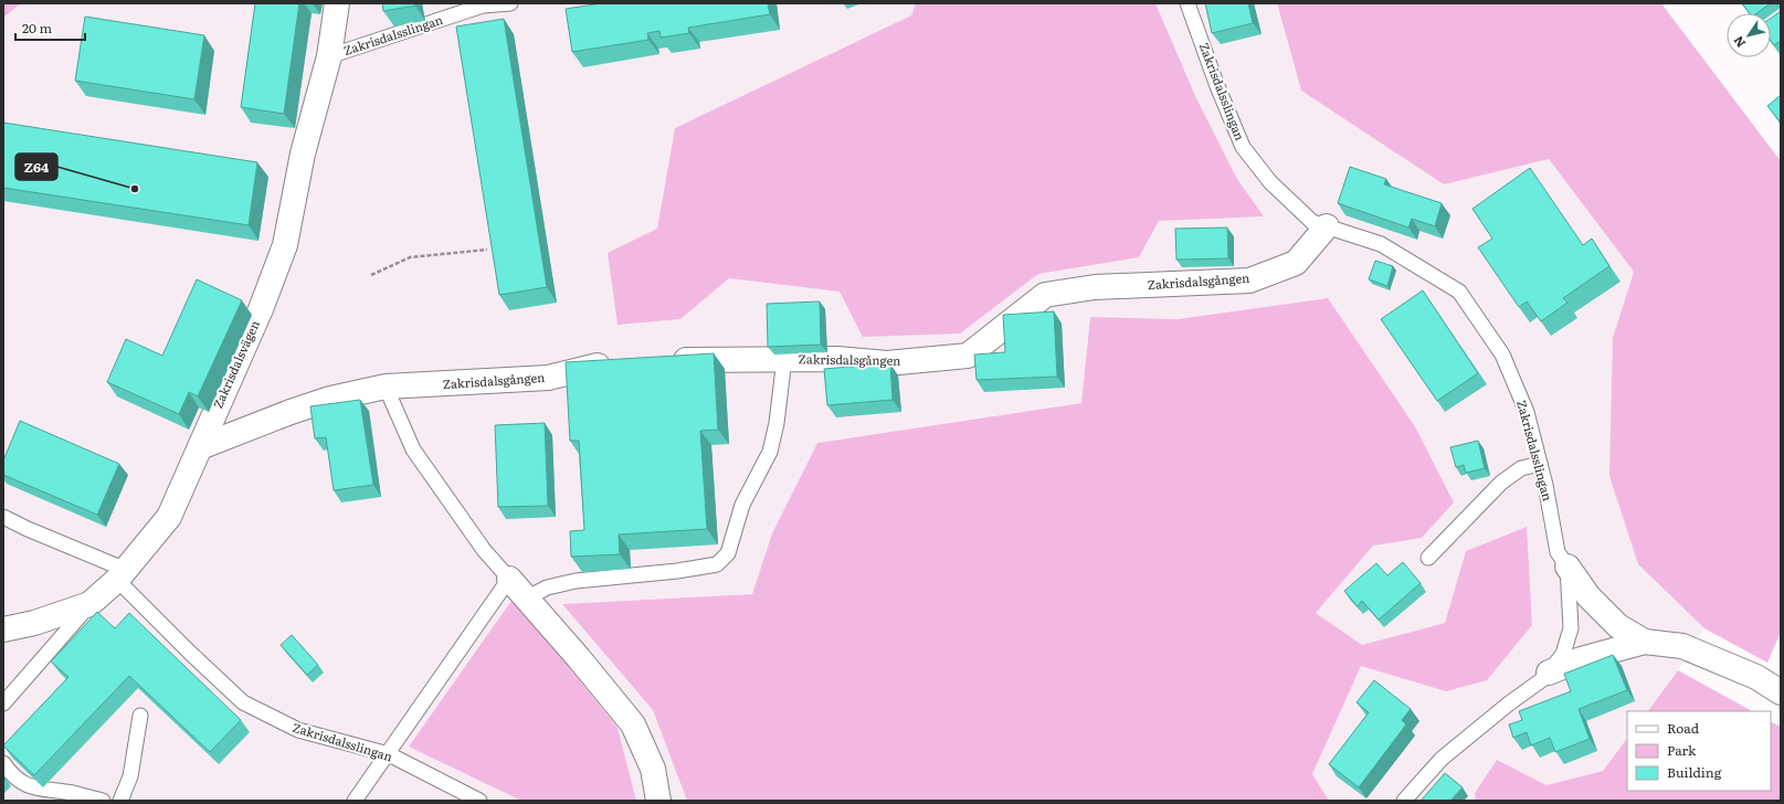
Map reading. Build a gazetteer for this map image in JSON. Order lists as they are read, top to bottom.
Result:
{
  "streets": {
    "street": ["Zakrisdalsslingan", "Zakrisdalsgången", "Zakrisdalsvägen"]
  },
  "crossings": [
    ["Zakrisdalsslingan", "Zakrisdalsgången"],
    ["Zakrisdalsslingan", "Zakrisdalsvägen"],
    ["Zakrisdalsgången", "Zakrisdalsvägen"]
  ],
  "places": ["Z64"],
  "legend": ["Road", "Park", "Building"],
  "scale_bar": "20 m",
  "north": "bottom left"
}
